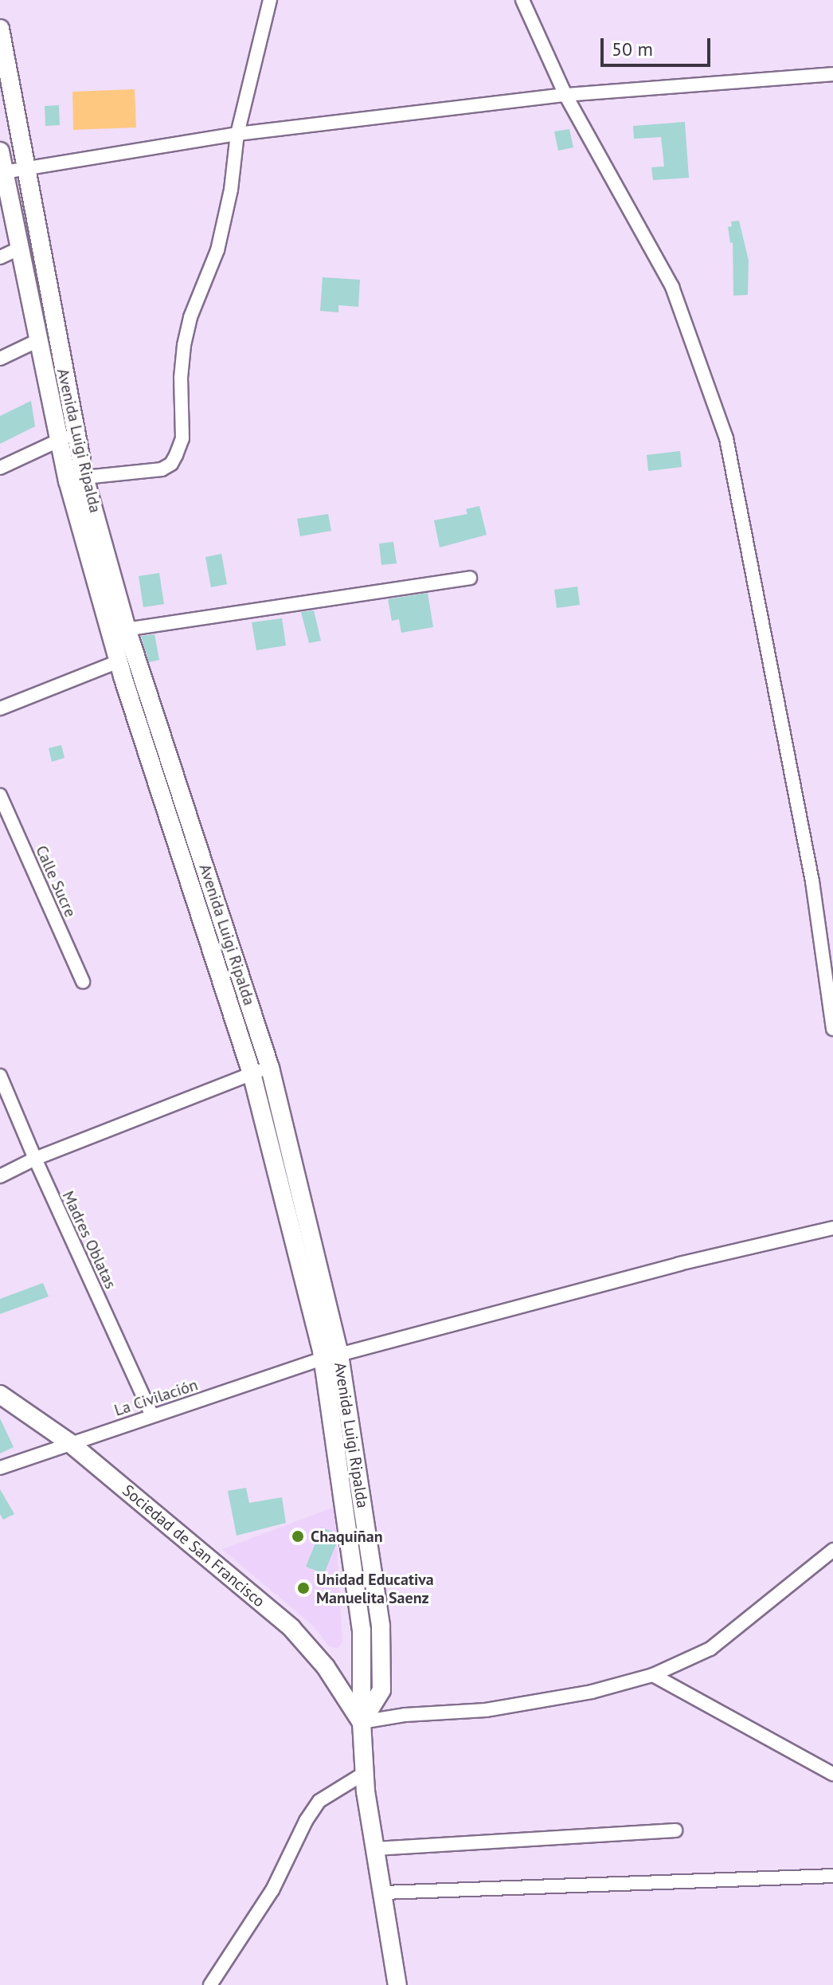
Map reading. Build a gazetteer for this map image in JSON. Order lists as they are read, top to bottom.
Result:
{
  "streets": {
    "street": [
      "Avenida Luigi Ripalda",
      "Calle Sucre",
      "Madres Oblatas",
      "La Civilación",
      "Sociedad de San Francisco"
    ]
  },
  "crossings": [
    ["Avenida Luigi Ripalda", "La Civilación"],
    ["Avenida Luigi Ripalda", "Sociedad de San Francisco"],
    ["Madres Oblatas", "La Civilación"],
    ["La Civilación", "Sociedad de San Francisco"]
  ],
  "places": ["Chaquiñan", "Unidad Educativa Manuelita Saenz"],
  "scale_bar": "50 m"
}
